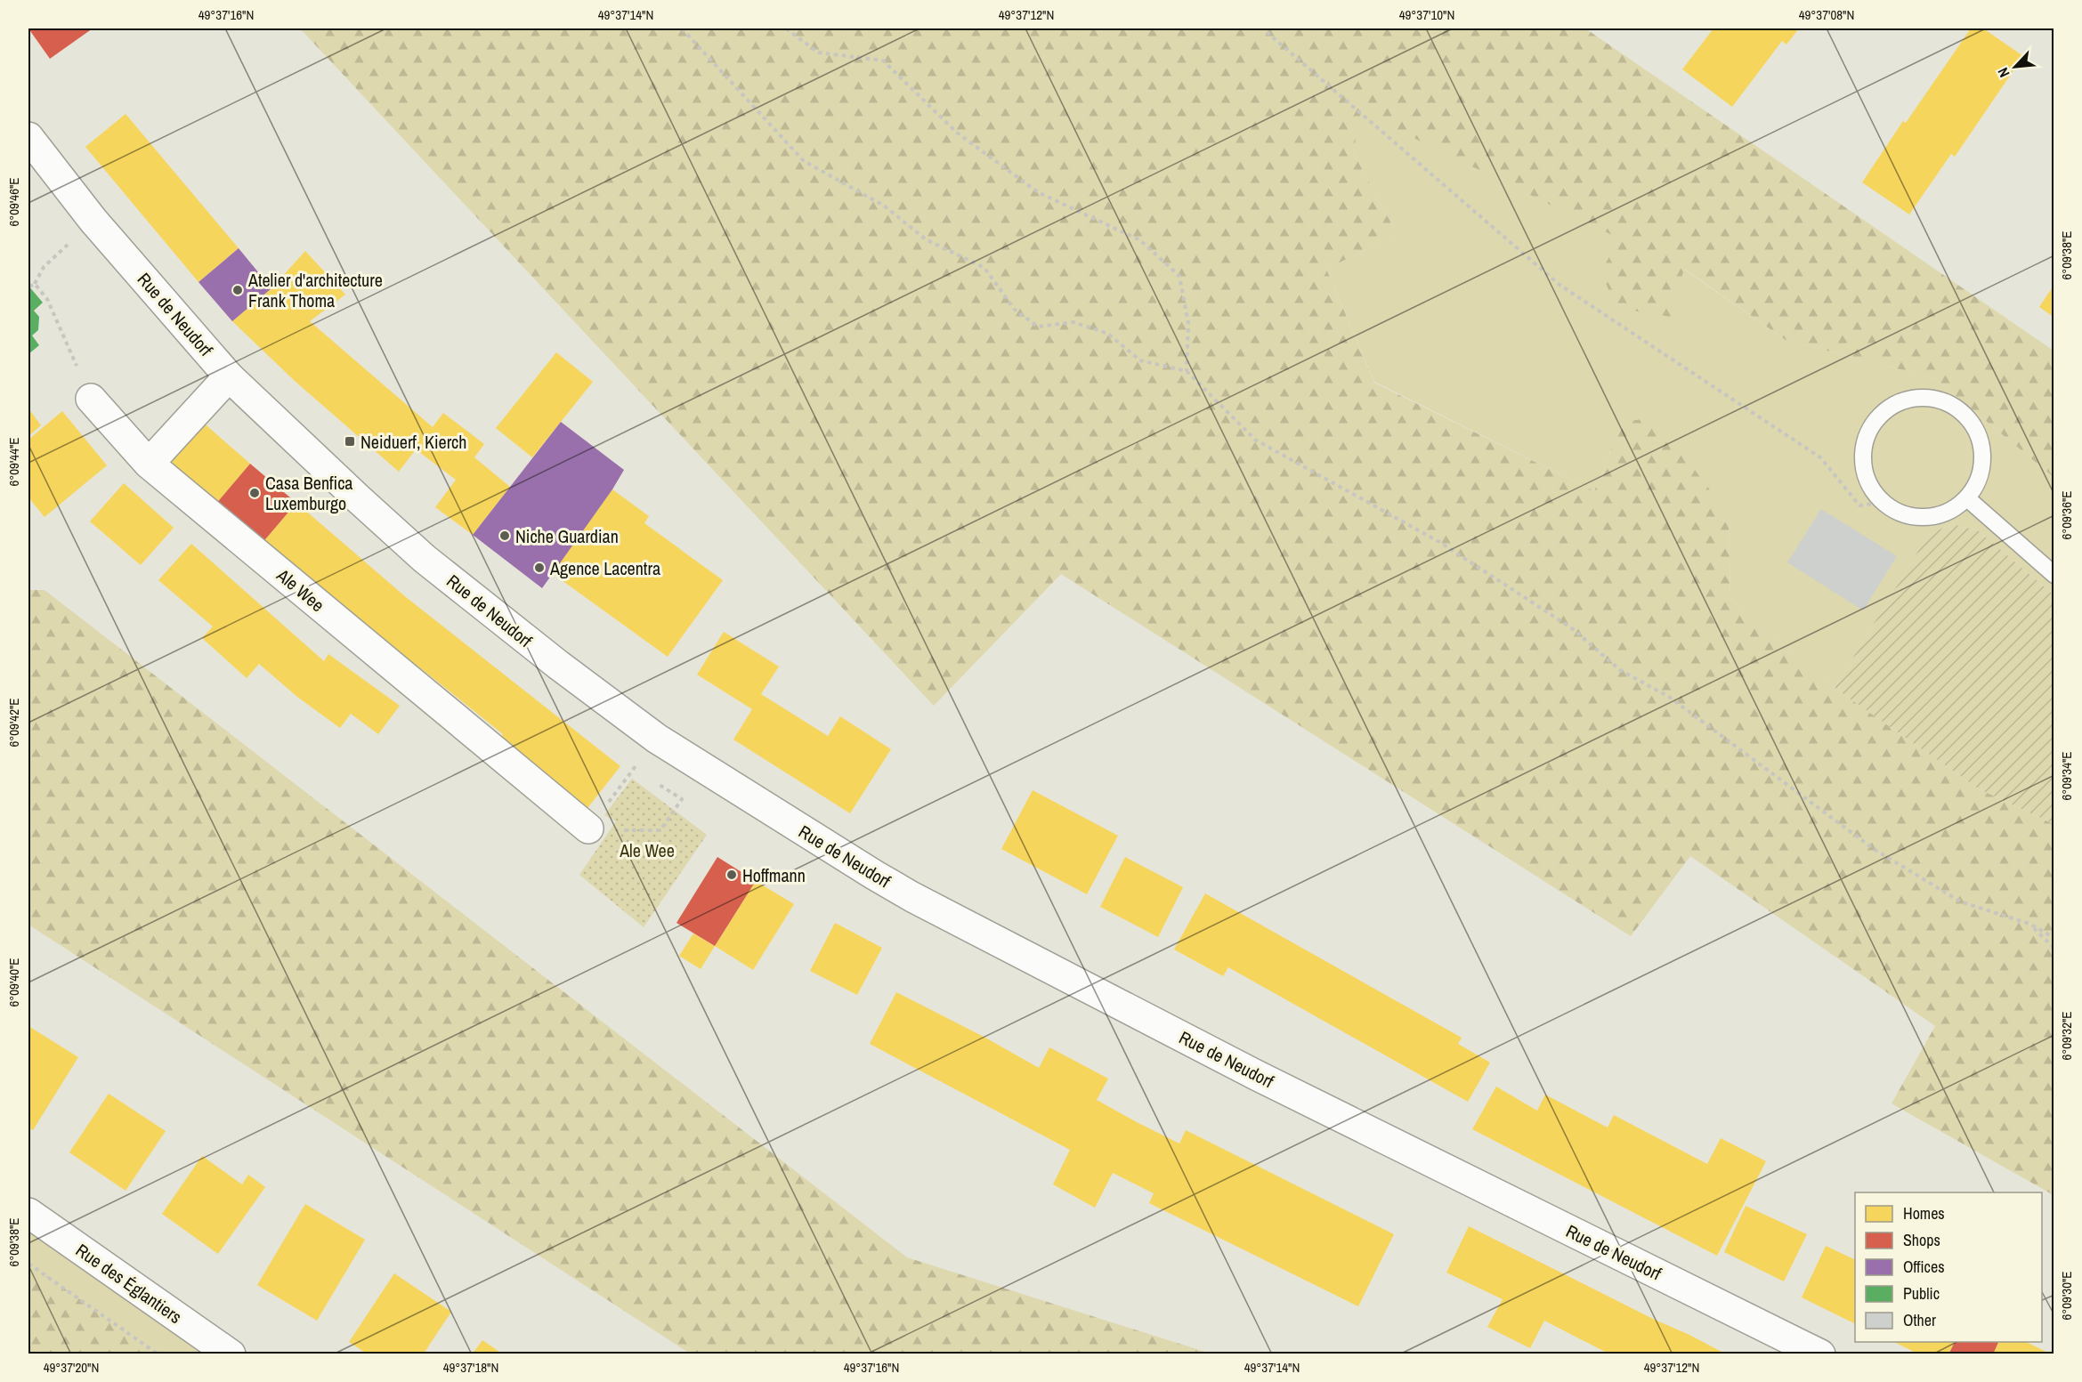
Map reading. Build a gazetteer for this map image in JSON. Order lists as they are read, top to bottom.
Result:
{
  "streets": {
    "main road": ["Rue de Neudorf", "Ale Wee", "Rue des Églantiers"]
  },
  "parks": ["Ale Wee"],
  "places": {
    "other": [
      "Atelier d'architecture Frank Thoma",
      "Casa Benfica Luxemburgo",
      "Niche Guardian",
      "Agence Lacentra",
      "Hoffmann"
    ],
    "transit": ["Neiduerf, Kierch"]
  },
  "legend": [
    "Homes",
    "Shops",
    "Offices",
    "Public",
    "Other"
  ],
  "north": "bottom left",
  "coordinates": [
    "49°37'16\"N",
    "49°37'14\"N",
    "49°37'12\"N",
    "49°37'10\"N",
    "49°37'08\"N",
    "6°09'46\"E",
    "6°09'38\"E",
    "6°09'44\"E",
    "6°09'36\"E",
    "6°09'42\"E",
    "6°09'34\"E",
    "6°09'40\"E",
    "6°09'32\"E",
    "6°09'30\"E",
    "49°37'20\"N",
    "49°37'18\"N"
  ]
}
